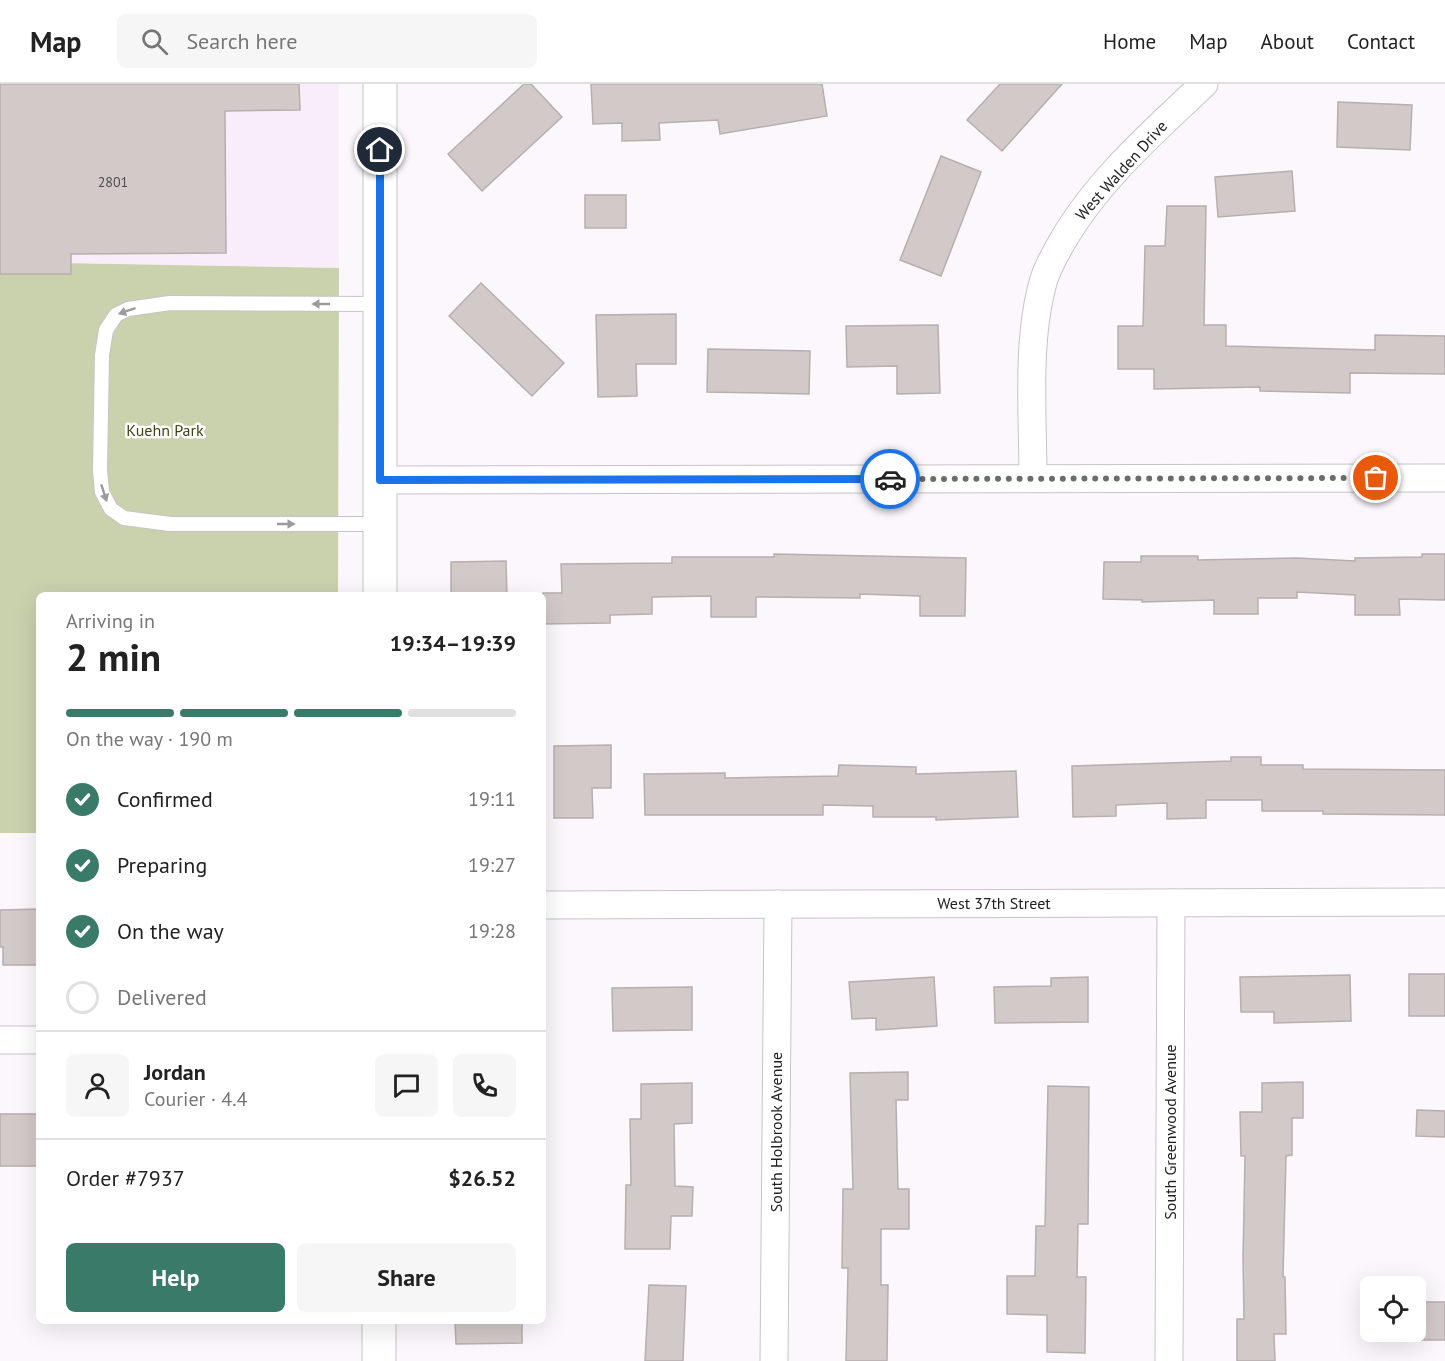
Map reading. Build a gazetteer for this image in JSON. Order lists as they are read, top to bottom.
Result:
{
  "streets": {
    "street": [
      "West Walden Drive",
      "West 37th Street",
      "South Holbrook Avenue",
      "South Greenwood Avenue"
    ]
  },
  "crossings": [
    ["West 37th Street", "South Holbrook Avenue"],
    ["West 37th Street", "South Greenwood Avenue"]
  ],
  "parks": ["Kuehn Park"],
  "house_numbers": ["2801"],
  "page": {
    "header": "Map",
    "search": "Search here",
    "nav": [
      "Home",
      "Map",
      "About",
      "Contact"
    ],
    "heading": ["2 min", "Arriving in", "19:34–19:39"],
    "panel": [
      "Jordan",
      "Courier · 4.4",
      "Order #7937",
      "$26.52"
    ],
    "bar": "On the way · 190 m",
    "list": [
      ["Confirmed", "19:11"],
      ["Preparing", "19:27"],
      ["On the way", "19:28"],
      "Delivered"
    ],
    "buttons": ["Help", "Share"]
  }
}
